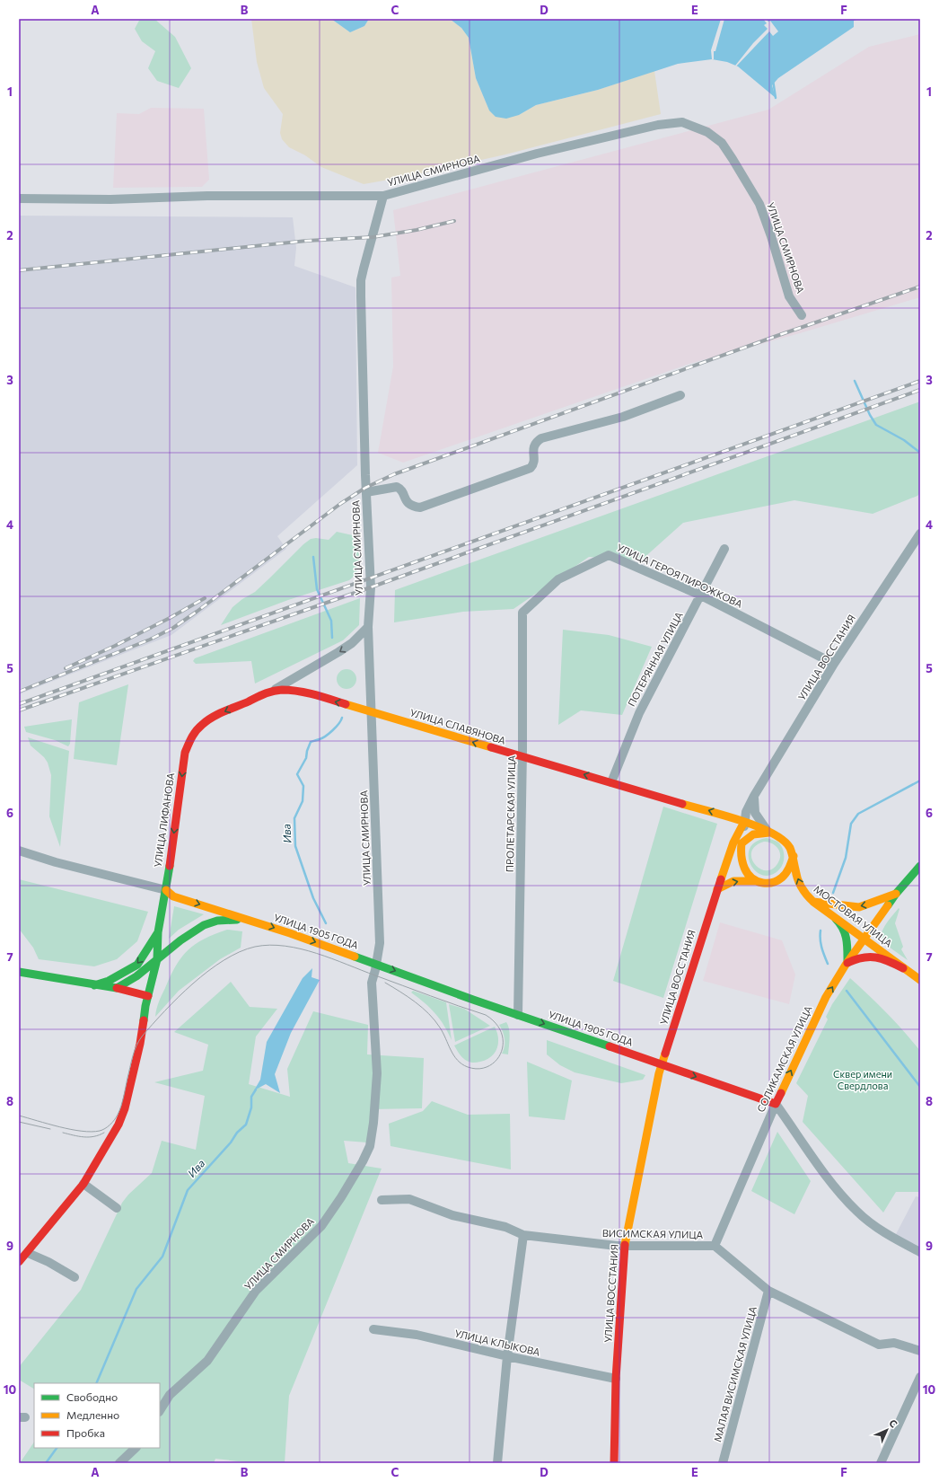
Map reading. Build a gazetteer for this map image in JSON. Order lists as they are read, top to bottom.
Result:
{
  "streets": {
    "main road": [
      "УЛИЦА ВОССТАНИЯ",
      "УЛИЦА СЛАВЯНОВА",
      "УЛИЦА ЛИФАНОВА",
      "МОСТОВАЯ УЛИЦА",
      "УЛИЦА 1905 ГОДА",
      "СОЛИКАМСКАЯ УЛИЦА"
    ],
    "street": [
      "УЛИЦА СМИРНОВА",
      "УЛИЦА ГЕРОЯ ПИРОЖКОВА",
      "ПОТЕРЯННАЯ УЛИЦА",
      "ПРОЛЕТАРСКАЯ УЛИЦА",
      "ВИСИМСКАЯ УЛИЦА",
      "УЛИЦА КЛЫКОВА",
      "МАЛАЯ ВИСИМСКАЯ УЛИЦА"
    ]
  },
  "crossings": [
    ["УЛИЦА СМИРНОВА", "УЛИЦА СЛАВЯНОВА"],
    ["УЛИЦА СМИРНОВА", "УЛИЦА 1905 ГОДА"],
    ["УЛИЦА ГЕРОЯ ПИРОЖКОВА", "УЛИЦА ВОССТАНИЯ"],
    ["УЛИЦА ГЕРОЯ ПИРОЖКОВА", "ПОТЕРЯННАЯ УЛИЦА"],
    ["УЛИЦА ГЕРОЯ ПИРОЖКОВА", "ПРОЛЕТАРСКАЯ УЛИЦА"],
    ["УЛИЦА ВОССТАНИЯ", "УЛИЦА СЛАВЯНОВА"],
    ["УЛИЦА ВОССТАНИЯ", "МОСТОВАЯ УЛИЦА"],
    ["УЛИЦА ВОССТАНИЯ", "УЛИЦА 1905 ГОДА"],
    ["УЛИЦА ВОССТАНИЯ", "ВИСИМСКАЯ УЛИЦА"],
    ["УЛИЦА ВОССТАНИЯ", "УЛИЦА КЛЫКОВА"],
    ["ПОТЕРЯННАЯ УЛИЦА", "УЛИЦА СЛАВЯНОВА"],
    ["УЛИЦА СЛАВЯНОВА", "ПРОЛЕТАРСКАЯ УЛИЦА"],
    ["УЛИЦА СЛАВЯНОВА", "УЛИЦА ЛИФАНОВА"],
    ["УЛИЦА СЛАВЯНОВА", "МОСТОВАЯ УЛИЦА"],
    ["ПРОЛЕТАРСКАЯ УЛИЦА", "УЛИЦА 1905 ГОДА"],
    ["УЛИЦА ЛИФАНОВА", "УЛИЦА 1905 ГОДА"],
    ["МОСТОВАЯ УЛИЦА", "СОЛИКАМСКАЯ УЛИЦА"],
    ["УЛИЦА 1905 ГОДА", "СОЛИКАМСКАЯ УЛИЦА"],
    ["СОЛИКАМСКАЯ УЛИЦА", "ВИСИМСКАЯ УЛИЦА"],
    ["ВИСИМСКАЯ УЛИЦА", "МАЛАЯ ВИСИМСКАЯ УЛИЦА"]
  ],
  "one_way": ["УЛИЦА СЛАВЯНОВА", "УЛИЦА ЛИФАНОВА", "УЛИЦА 1905 ГОДА"],
  "water": ["Ива"],
  "parks": ["Сквер имени Свердлова"],
  "legend": ["Свободно", "Медленно", "Пробка"],
  "north": "top right",
  "grid": {
    "columns": [
      "A",
      "B",
      "C",
      "D",
      "E",
      "F"
    ],
    "rows": [
      "1",
      "2",
      "3",
      "4",
      "5",
      "6",
      "7",
      "8",
      "9",
      "10"
    ]
  }
}
